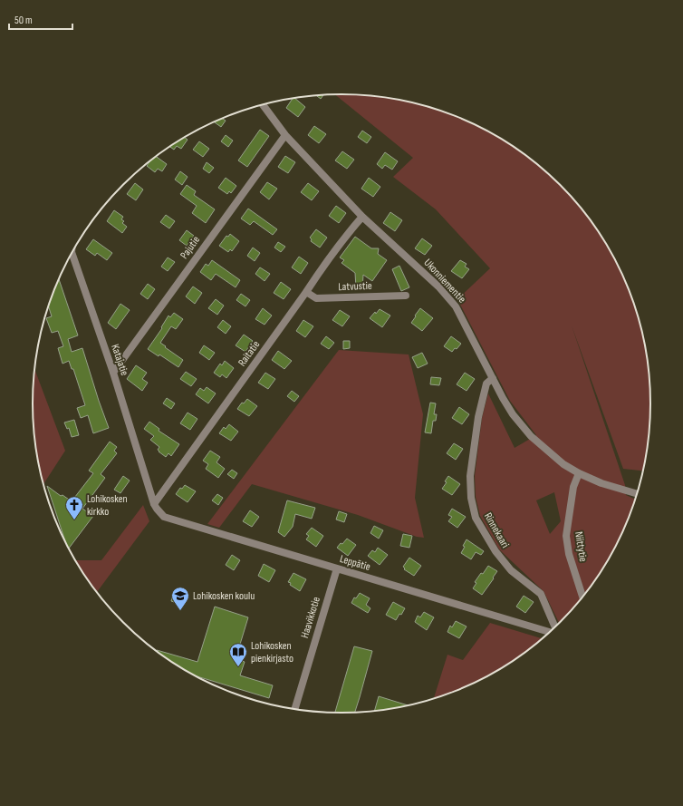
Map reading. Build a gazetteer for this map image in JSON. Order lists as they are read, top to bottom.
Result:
{
  "streets": {
    "street": [
      "Pajutie",
      "Ukonniementie",
      "Latvustie",
      "Raitatie",
      "Katajatie",
      "Rinnekaari",
      "Niittytie",
      "Leppätie",
      "Haavikkotie"
    ]
  },
  "crossings": [
    ["Pajutie", "Ukonniementie"],
    ["Pajutie", "Katajatie"],
    ["Ukonniementie", "Raitatie"],
    ["Ukonniementie", "Rinnekaari"],
    ["Ukonniementie", "Niittytie"],
    ["Latvustie", "Raitatie"],
    ["Raitatie", "Katajatie"],
    ["Raitatie", "Leppätie"],
    ["Katajatie", "Leppätie"],
    ["Leppätie", "Haavikkotie"]
  ],
  "places": {
    "church": ["Lohikosken kirkko"],
    "school or university": ["Lohikosken koulu"],
    "library": ["Lohikosken pienkirjasto"]
  },
  "scale_bar": "50 m"
}
